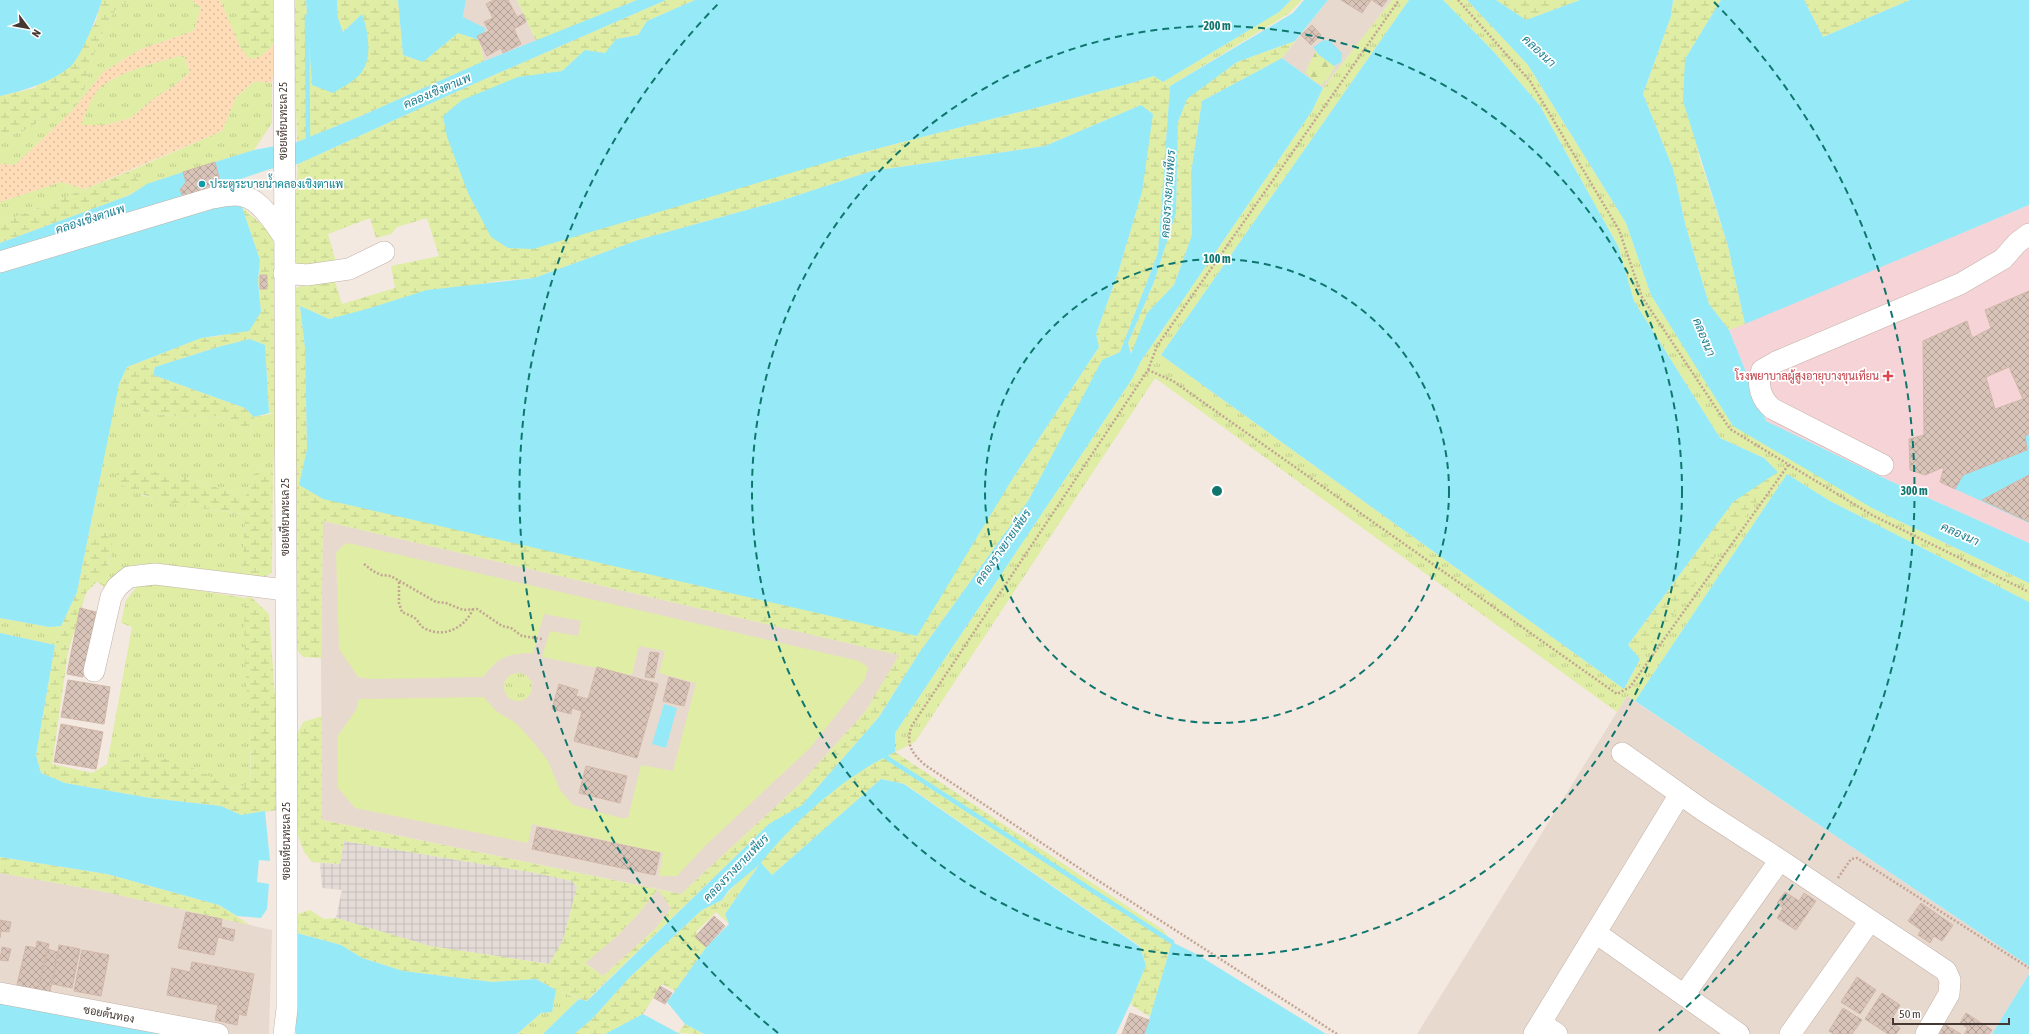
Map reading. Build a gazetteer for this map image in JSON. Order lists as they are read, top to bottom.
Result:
{
  "streets": {
    "street": ["ซอยเทียนทะเล 25", "ซอยต้นทอง"]
  },
  "water": ["คลองนา", "คลองเชิงตาแพ", "คลองรางยายเพียร"],
  "places": {
    "other": ["ประตูระบายน้ำคลองเชิงตาแพ"],
    "health": ["โรงพยาบาลผู้สูงอายุบางขุนเทียน"]
  },
  "scale_bar": "50 m",
  "north": "bottom right",
  "rings": ["200 m", "100 m", "300 m"]
}
